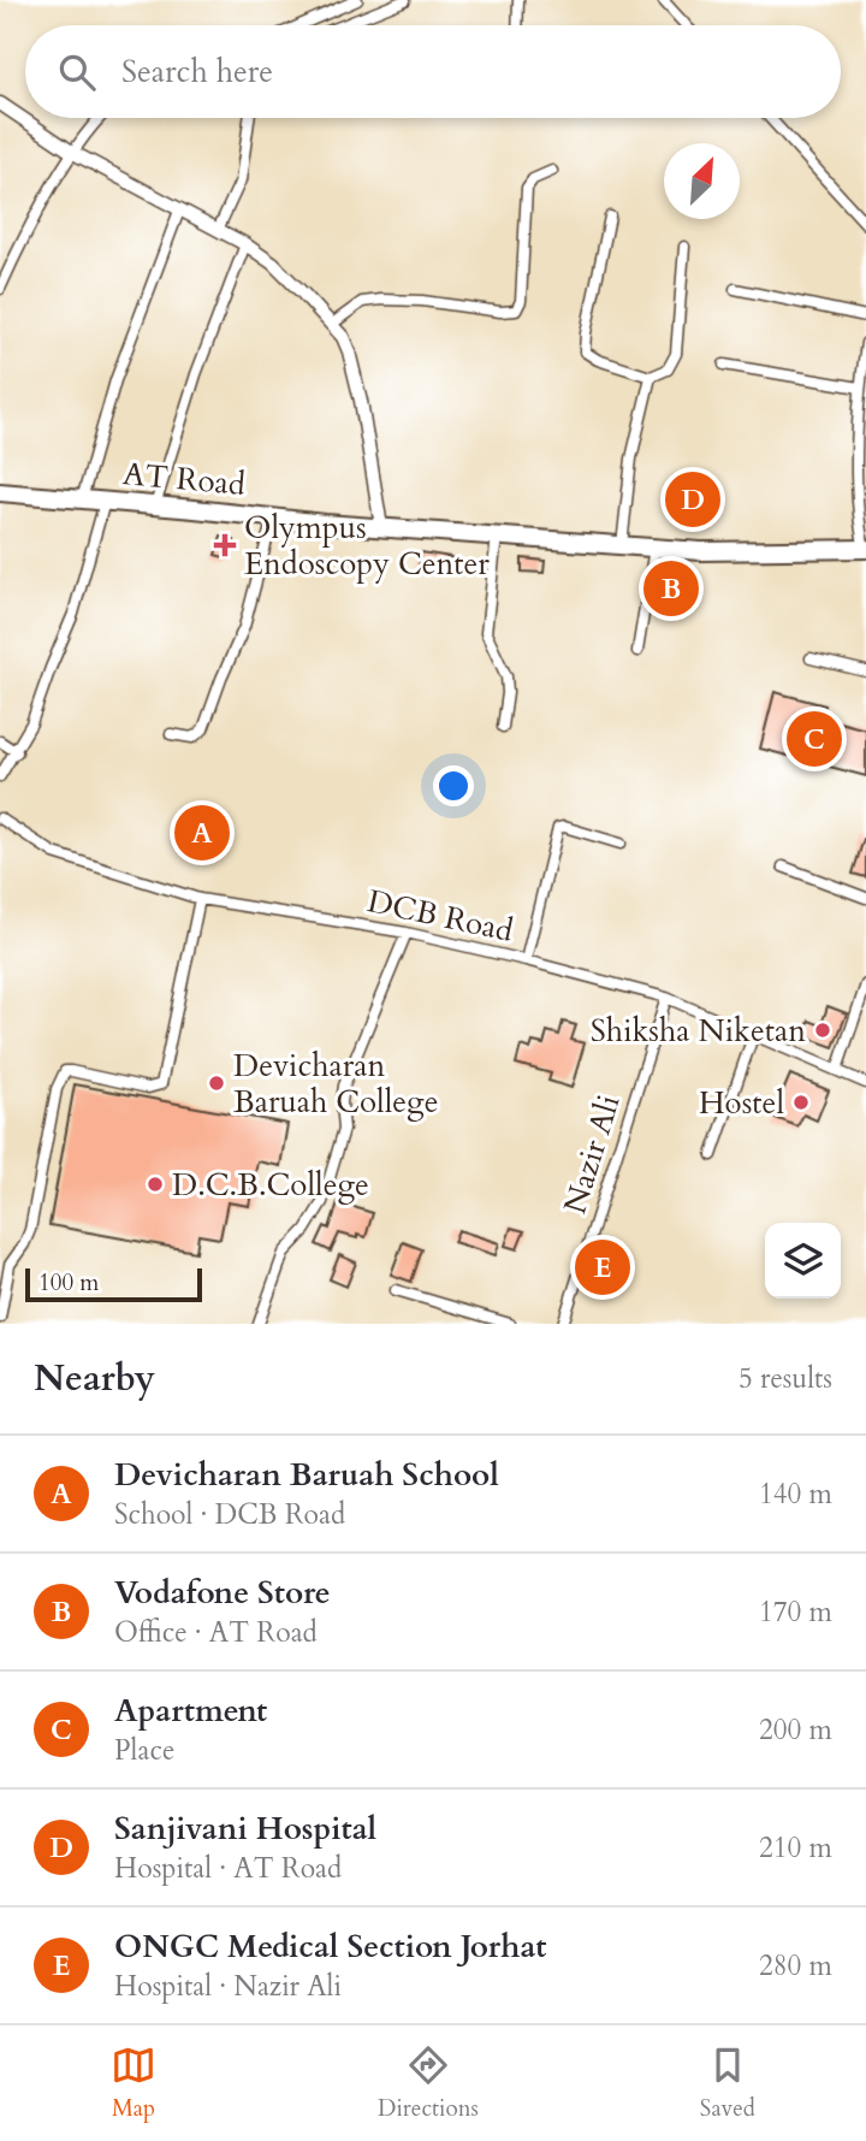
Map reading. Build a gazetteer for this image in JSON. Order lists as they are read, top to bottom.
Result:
{
  "streets": {
    "highway": ["AT Road"],
    "street": ["DCB Road", "Nazir Ali"]
  },
  "crossings": [
    ["DCB Road", "Nazir Ali"]
  ],
  "places": {
    "health": ["Olympus Endoscopy Center"],
    "other": [
      "Shiksha Niketan",
      "Devicharan Baruah College",
      "Hostel",
      "D.C.B.College"
    ]
  },
  "scale_bar": "100 m",
  "north": "top right",
  "page": {
    "search": "Search here",
    "pins": [
      "D",
      "B",
      "C",
      "A",
      "E"
    ],
    "scale": "100 m",
    "heading": ["Nearby", "5 results"],
    "list": [
      {
        "mark": "A",
        "name": "Devicharan Baruah School",
        "note": "School · DCB Road",
        "value": "140 m"
      },
      {
        "mark": "B",
        "name": "Vodafone Store",
        "note": "Office · AT Road",
        "value": "170 m"
      },
      {
        "mark": "C",
        "name": "Apartment",
        "note": "Place",
        "value": "200 m"
      },
      {
        "mark": "D",
        "name": "Sanjivani Hospital",
        "note": "Hospital · AT Road",
        "value": "210 m"
      },
      {
        "mark": "E",
        "name": "ONGC Medical Section Jorhat",
        "note": "Hospital · Nazir Ali",
        "value": "280 m"
      }
    ],
    "nav": ["Map", "Directions", "Saved"]
  }
}
